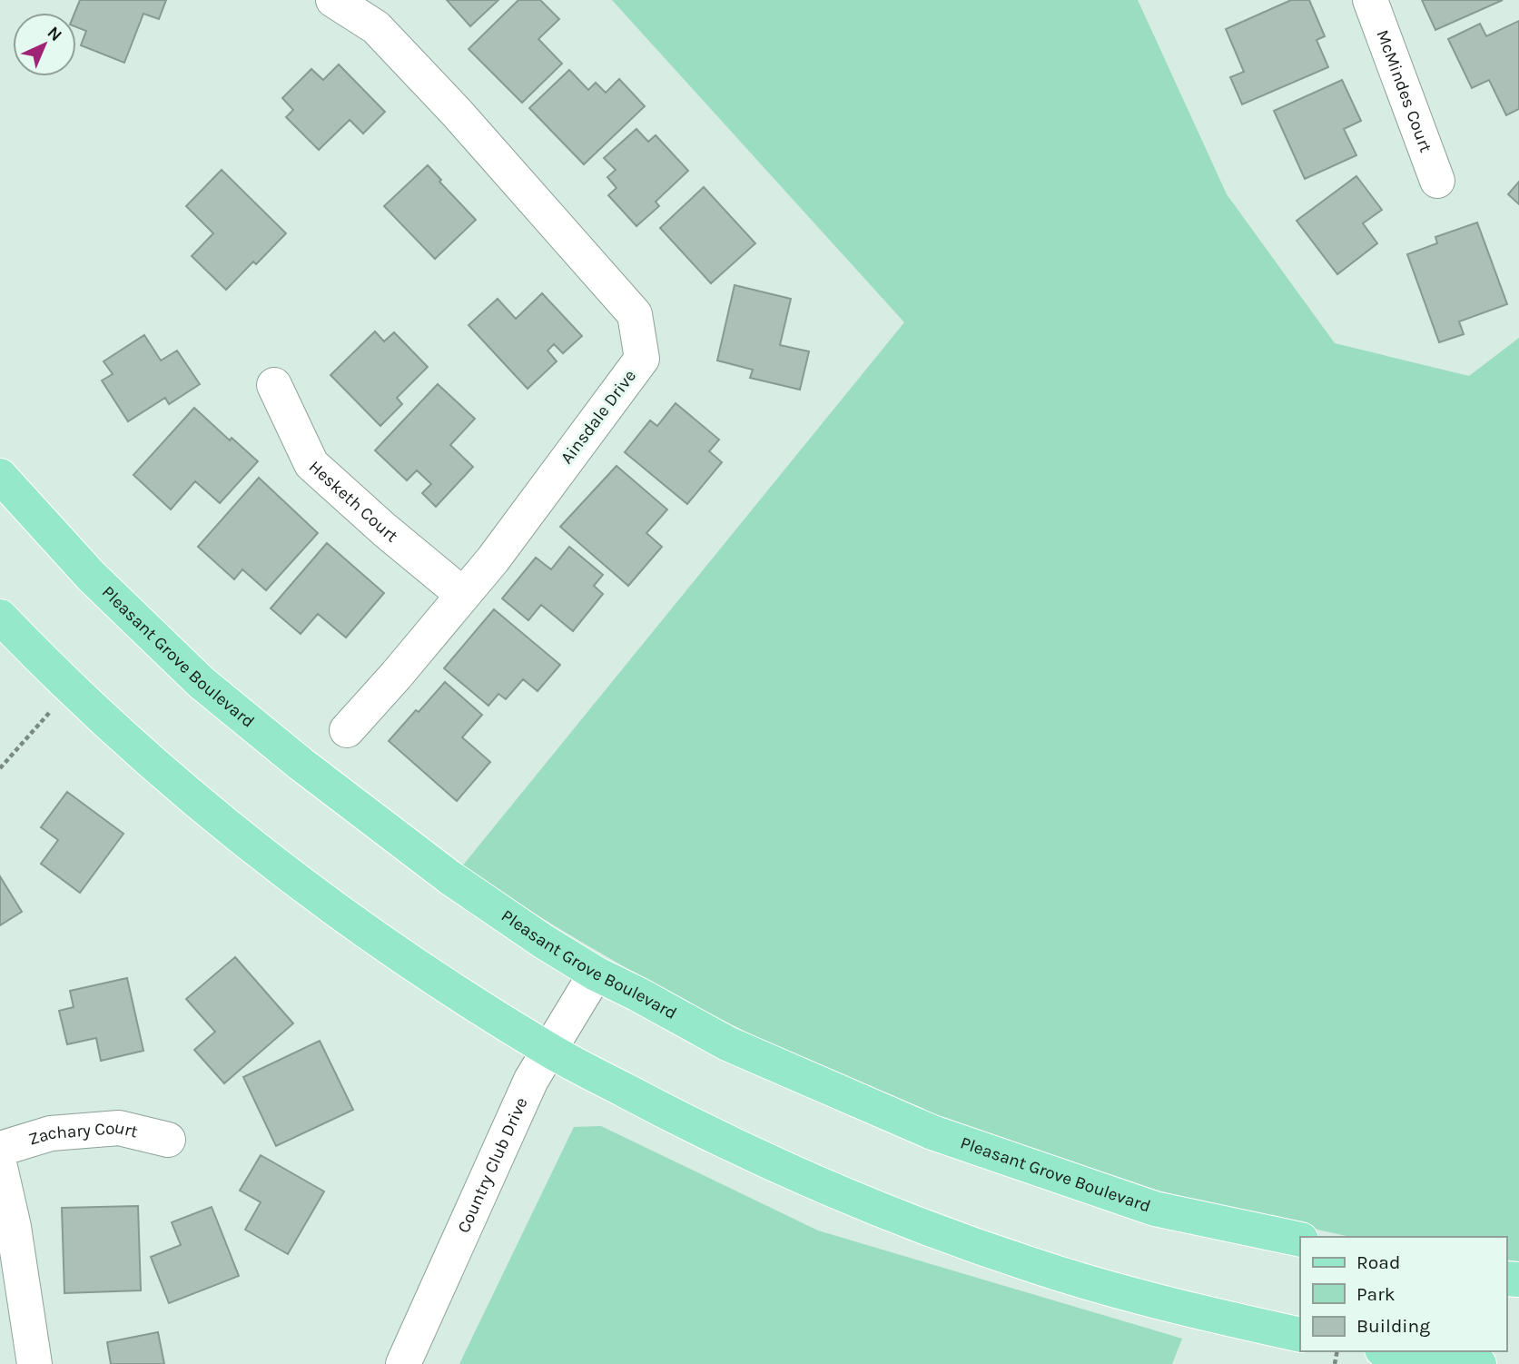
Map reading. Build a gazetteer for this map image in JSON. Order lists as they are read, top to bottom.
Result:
{
  "streets": {
    "main road": ["Pleasant Grove Boulevard"],
    "street": [
      "McMindes Court",
      "Ainsdale Drive",
      "Hesketh Court",
      "Zachary Court",
      "Country Club Drive"
    ]
  },
  "crossings": [
    ["Ainsdale Drive", "Hesketh Court"],
    ["Pleasant Grove Boulevard", "Country Club Drive"]
  ],
  "legend": ["Road", "Park", "Building"],
  "north": "top right"
}
